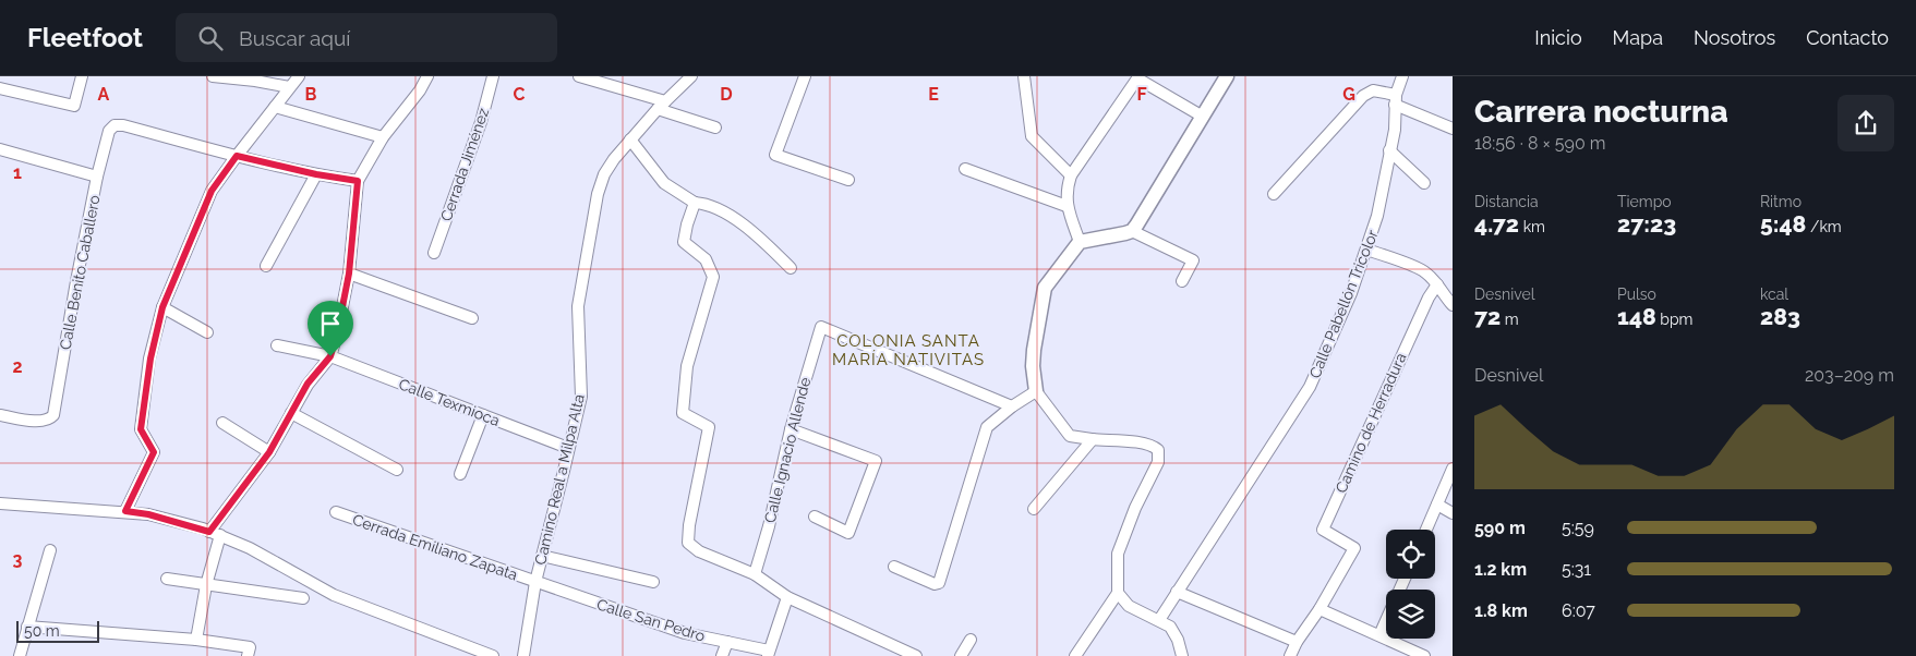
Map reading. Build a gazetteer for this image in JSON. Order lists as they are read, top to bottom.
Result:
{
  "streets": {
    "street": [
      "Cerrada Jiménez",
      "Calle Benito Caballero",
      "Calle Pabellón Tricolor",
      "Calle Texmioca",
      "Camino de Herradura",
      "Calle Ignacio Allende",
      "Camino Real a Milpa Alta",
      "Cerrada Emiliano Zapata",
      "Calle San Pedro"
    ]
  },
  "crossings": [
    ["Calle Texmioca", "Camino Real a Milpa Alta"],
    ["Camino Real a Milpa Alta", "Cerrada Emiliano Zapata"],
    ["Camino Real a Milpa Alta", "Calle San Pedro"],
    ["Cerrada Emiliano Zapata", "Calle San Pedro"]
  ],
  "districts": ["COLONIA SANTA MARÍA NATIVITAS"],
  "scale_bar": "50 m",
  "page": {
    "header": "Fleetfoot",
    "search": "Buscar aquí",
    "nav": [
      "Inicio",
      "Mapa",
      "Nosotros",
      "Contacto"
    ],
    "heading": ["Carrera nocturna", "18:56 · 8 × 590 m"],
    "stats": [
      ["Distancia", "4.72 km"],
      ["Tiempo", "27:23"],
      ["Ritmo", "5:48 /km"],
      ["Desnivel", "72 m"],
      ["Pulso", "148 bpm"],
      ["kcal", "283"]
    ],
    "chart": ["Desnivel", "203–209 m"],
    "list": [
      {
        "name": "590 m",
        "note": "5:59"
      },
      {
        "name": "1.2 km",
        "note": "5:31"
      },
      {
        "name": "1.8 km",
        "note": "6:07"
      }
    ],
    "scale": "50 m"
  },
  "grid": {
    "columns": [
      "A",
      "B",
      "C",
      "D",
      "E",
      "F",
      "G"
    ],
    "rows": ["1", "2", "3"]
  }
}
